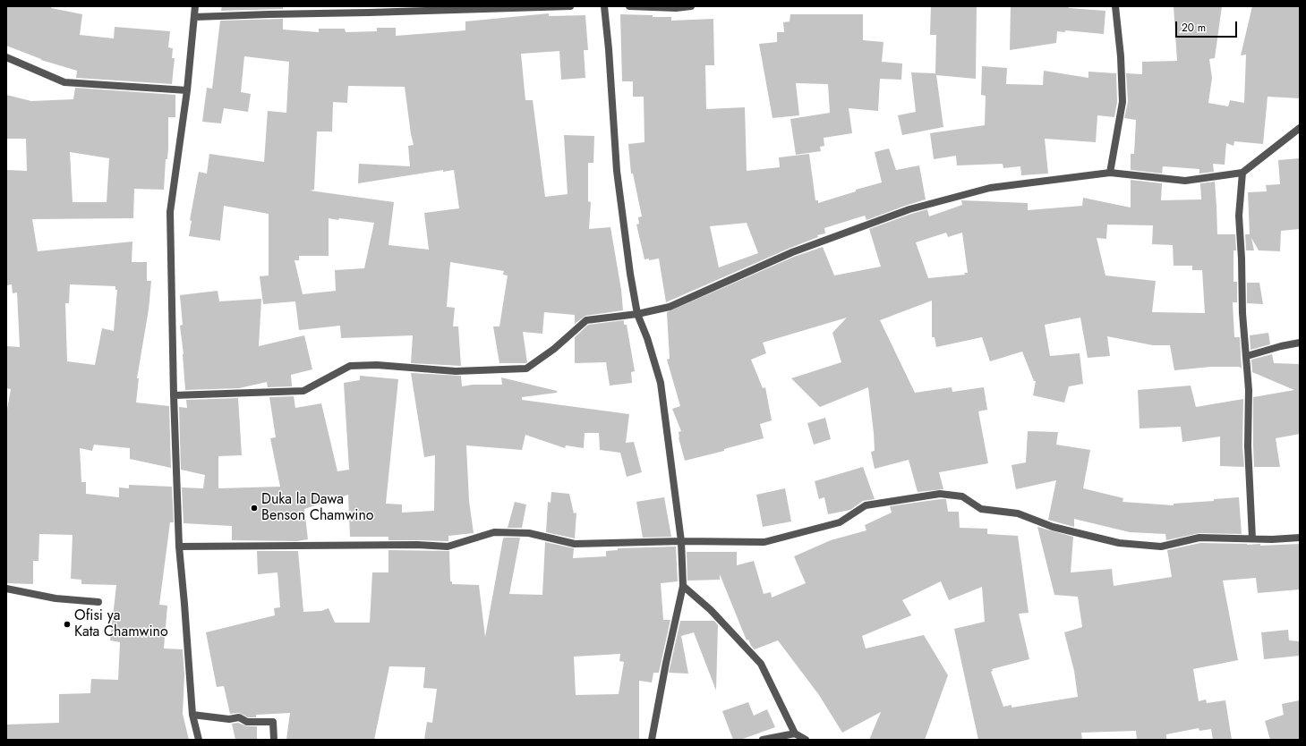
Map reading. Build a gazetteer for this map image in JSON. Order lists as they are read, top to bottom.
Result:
{
  "places": ["Duka la Dawa Benson Chamwino", "Ofisi ya Kata Chamwino"],
  "scale_bar": "20 m"
}
